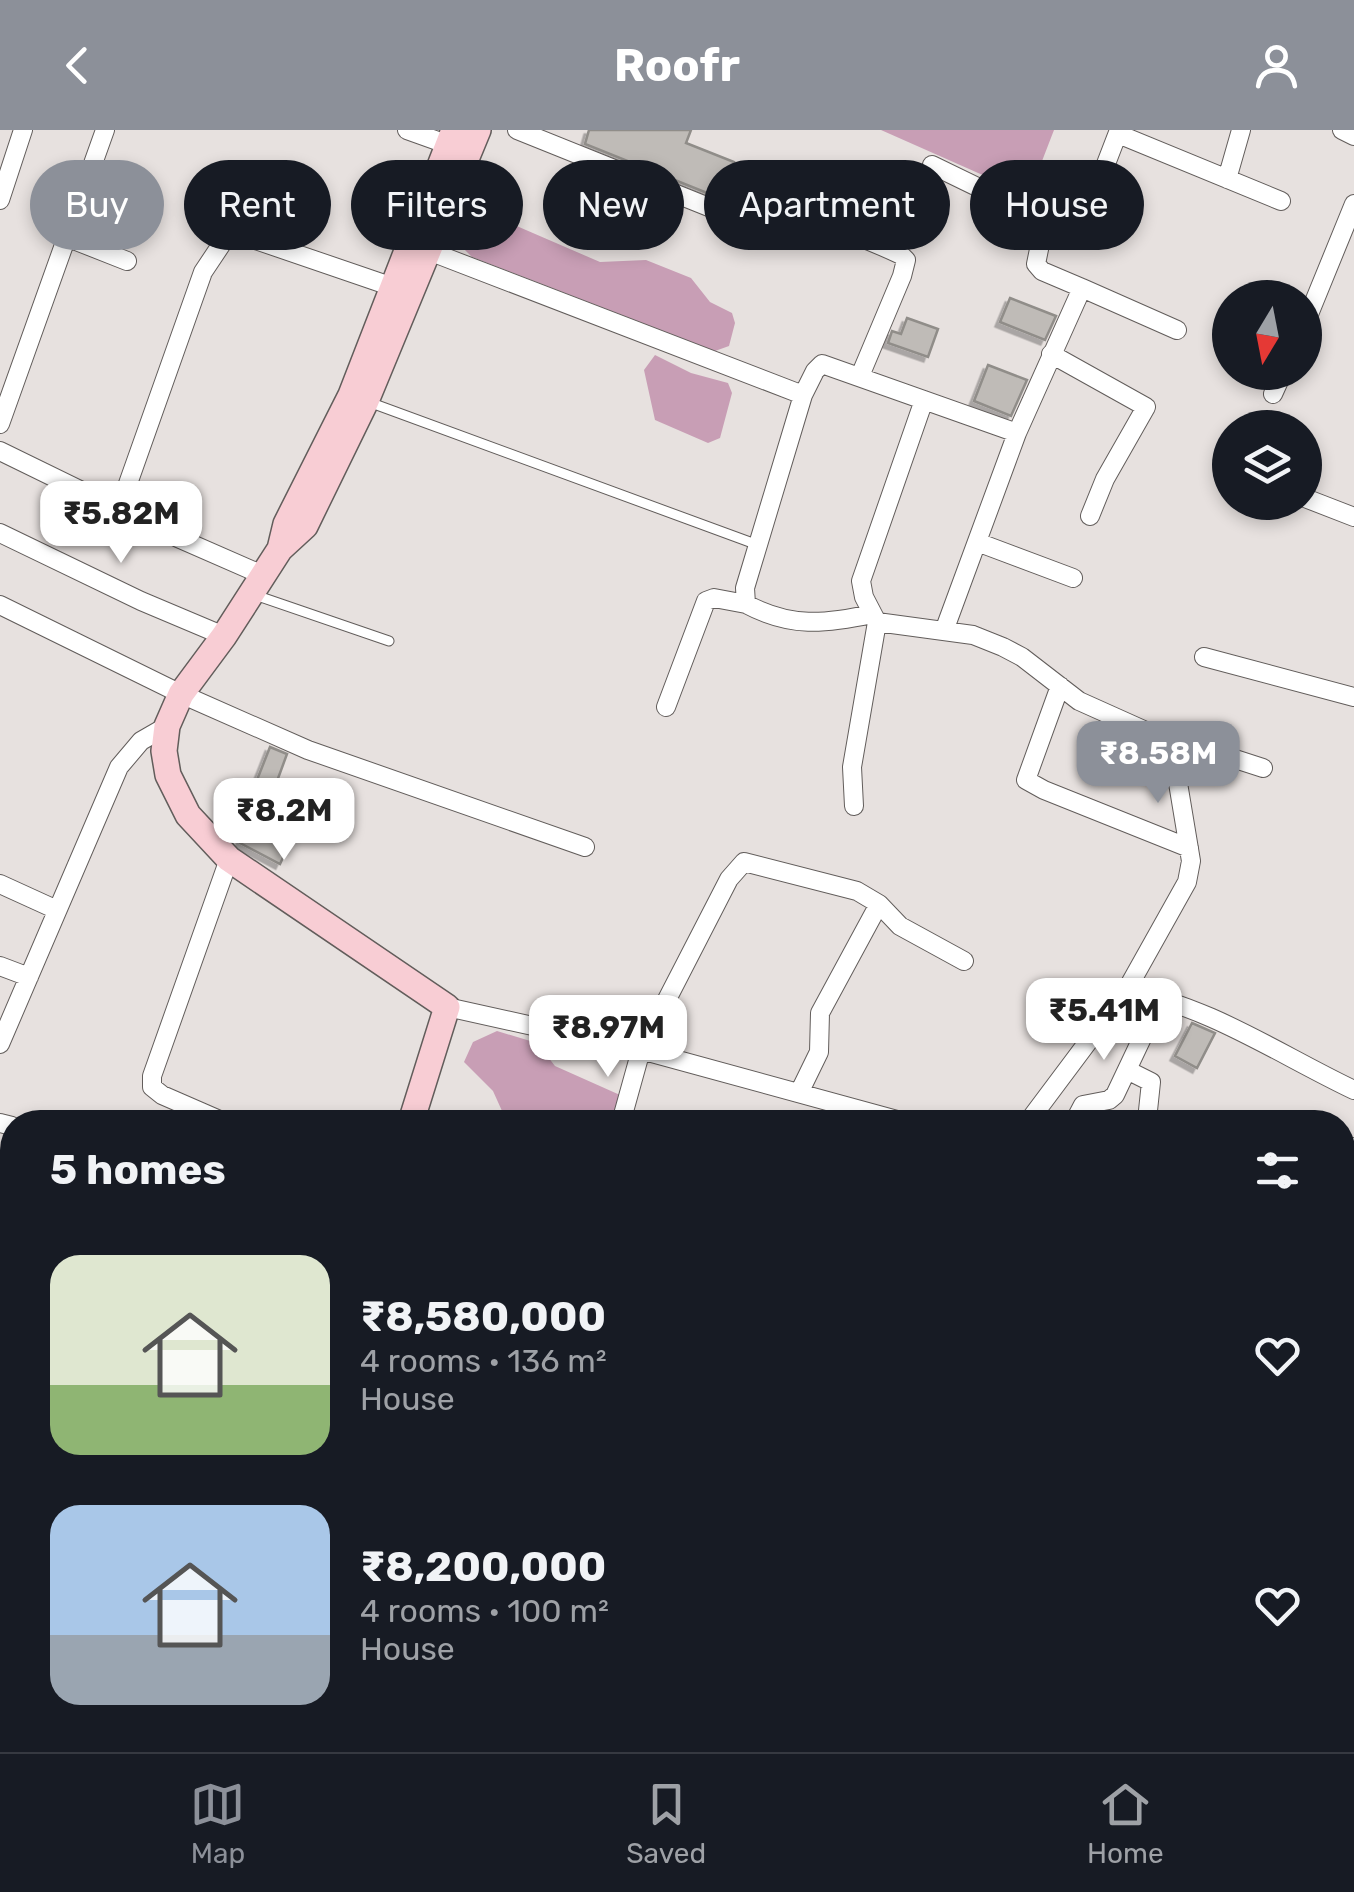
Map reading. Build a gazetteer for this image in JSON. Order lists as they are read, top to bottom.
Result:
{
  "north": "bottom",
  "page": {
    "header": "Roofr",
    "chip": [
      "Buy",
      "Rent",
      "Filters",
      "New",
      "Apartment",
      "House"
    ],
    "price": [
      "₹5.82M",
      "₹8.58M",
      "₹8.2M",
      "₹5.41M",
      "₹8.97M"
    ],
    "heading": "5 homes",
    "list": [
      {
        "name": "₹8,580,000",
        "note": "4 rooms · 136 m² · House"
      },
      {
        "name": "₹8,200,000",
        "note": "4 rooms · 100 m² · House"
      }
    ],
    "tabs": ["Map", "Saved", "Home"]
  }
}
